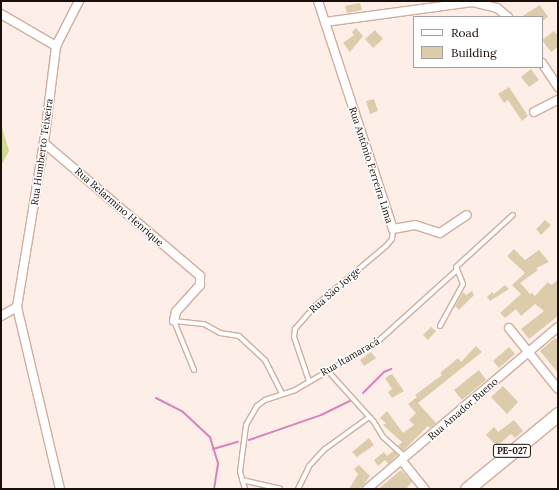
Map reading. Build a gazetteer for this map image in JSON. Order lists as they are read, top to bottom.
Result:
{
  "streets": {
    "main road": ["PE-027"],
    "street": [
      "Rua Humberto Teixeira",
      "Rua Antônio Ferreira Lima",
      "Rua Belarmino Henrique",
      "Rua Amador Bueno"
    ],
    "lane": ["Rua São Jorge", "Rua Itamaracá"]
  },
  "crossings": [
    ["Rua Humberto Teixeira", "Rua Belarmino Henrique"],
    ["Rua Antônio Ferreira Lima", "Rua São Jorge"],
    ["Rua São Jorge", "Rua Itamaracá"]
  ],
  "legend": ["Road", "Building"]
}
